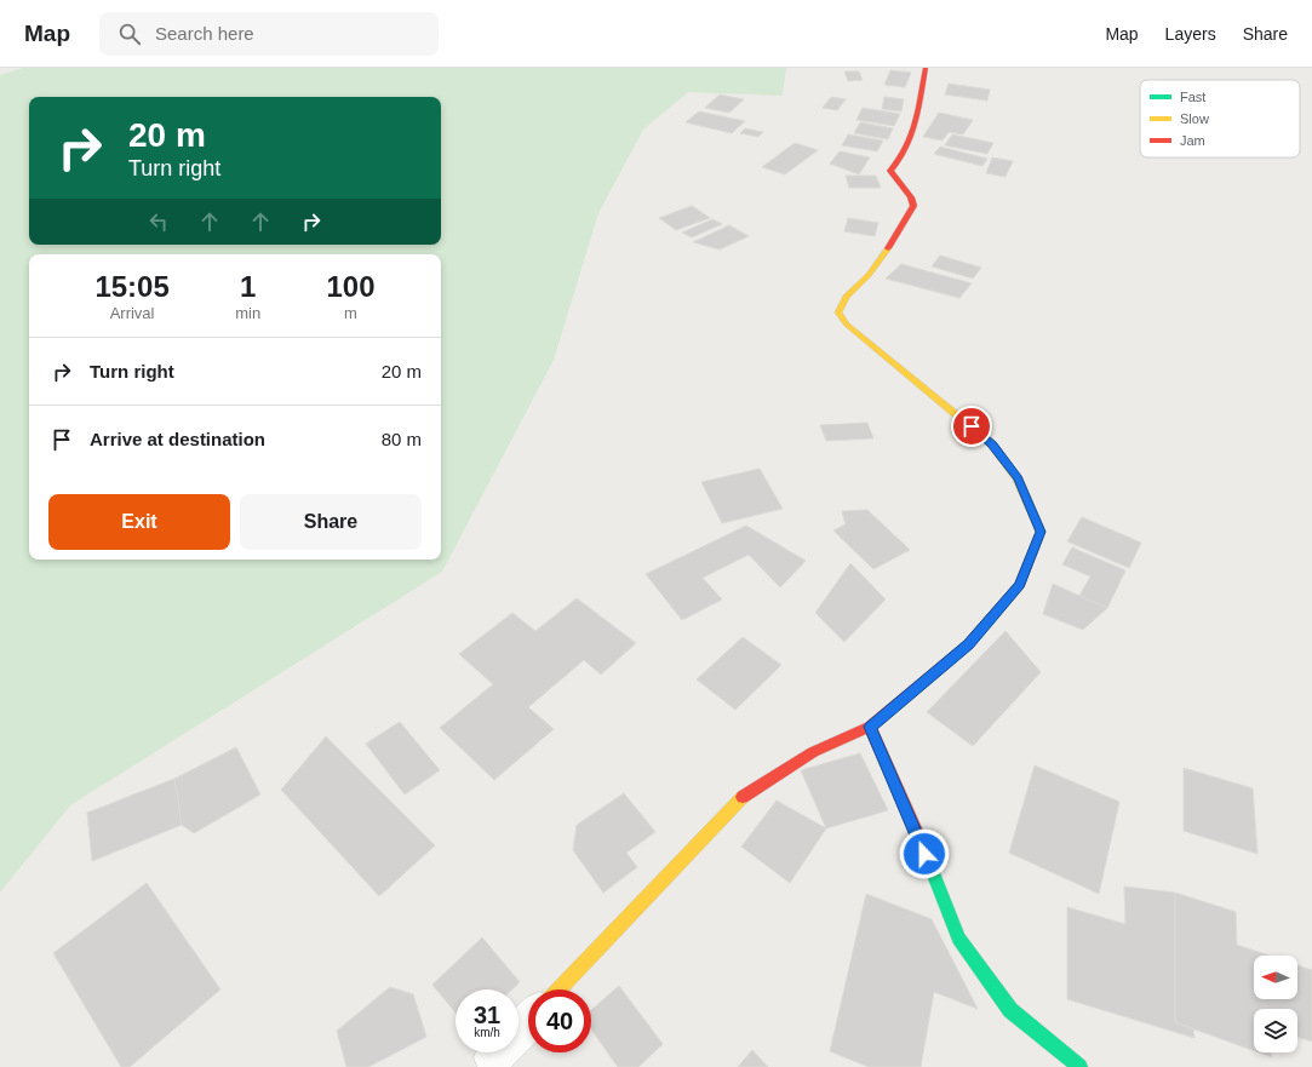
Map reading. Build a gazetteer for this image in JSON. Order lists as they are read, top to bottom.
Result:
{
  "legend": ["Fast", "Slow", "Jam"],
  "north": "left",
  "page": {
    "header": "Map",
    "search": "Search here",
    "nav": ["Map", "Layers", "Share"],
    "turn": ["20 m", "Turn right"],
    "eta": [
      "15:05",
      "Arrival",
      "1",
      "min",
      "100",
      "m"
    ],
    "list": [
      {
        "name": "Turn right",
        "value": "20 m"
      },
      {
        "name": "Arrive at destination",
        "value": "80 m"
      }
    ],
    "buttons": ["Exit", "Share"],
    "speed": "31 km/h",
    "limit": "40"
  }
}
